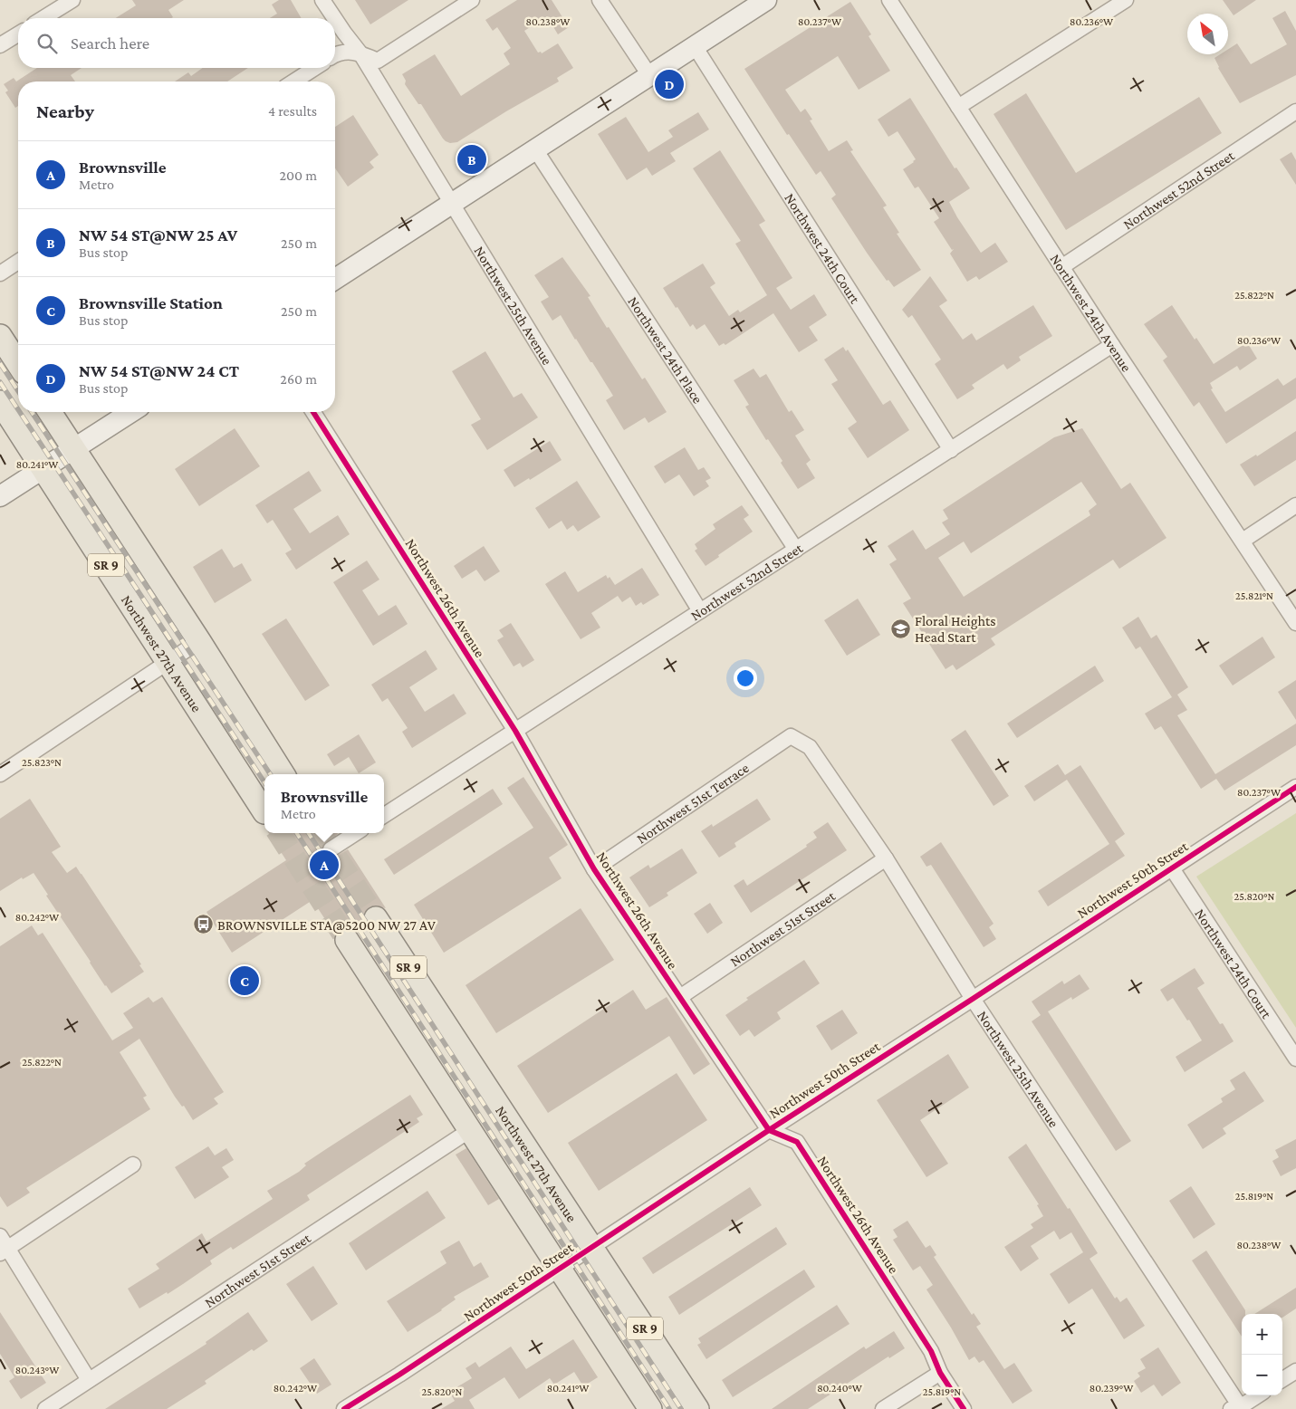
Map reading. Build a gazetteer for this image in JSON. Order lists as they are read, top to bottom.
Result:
{
  "streets": {
    "main road": ["SR 9", "Northwest 27th Avenue"],
    "street": [
      "Northwest 52nd Street",
      "Northwest 24th Court",
      "Northwest 25th Avenue",
      "Northwest 24th Avenue",
      "Northwest 24th Place",
      "Northwest 26th Avenue",
      "Northwest 51st Terrace",
      "Northwest 50th Street",
      "Northwest 51st Street"
    ]
  },
  "crossings": [
    ["Northwest 52nd Street", "Northwest 24th Court"],
    ["Northwest 52nd Street", "Northwest 25th Avenue"],
    ["Northwest 52nd Street", "Northwest 24th Avenue"],
    ["Northwest 52nd Street", "Northwest 24th Place"],
    ["Northwest 52nd Street", "Northwest 26th Avenue"],
    ["Northwest 24th Court", "Northwest 50th Street"],
    ["Northwest 25th Avenue", "Northwest 51st Terrace"],
    ["Northwest 25th Avenue", "Northwest 50th Street"],
    ["Northwest 25th Avenue", "Northwest 51st Street"],
    ["SR 9", "Northwest 50th Street"],
    ["SR 9", "Northwest 51st Street"],
    ["Northwest 26th Avenue", "Northwest 51st Terrace"],
    ["Northwest 26th Avenue", "Northwest 50th Street"],
    ["Northwest 26th Avenue", "Northwest 51st Street"],
    ["Northwest 27th Avenue", "Northwest 50th Street"]
  ],
  "places": {
    "school or university": ["Floral Heights Head Start"],
    "bus stop": ["BROWNSVILLE STA@5200 NW 27 AV"]
  },
  "north": "top left",
  "page": {
    "search": "Search here",
    "pins": [
      "D",
      "B",
      "A",
      "C"
    ],
    "heading": ["Nearby", "4 results"],
    "list": [
      {
        "mark": "A",
        "name": "Brownsville",
        "note": "Metro",
        "value": "200 m"
      },
      {
        "mark": "B",
        "name": "NW 54 ST@NW 25 AV",
        "note": "Bus stop",
        "value": "250 m"
      },
      {
        "mark": "C",
        "name": "Brownsville Station",
        "note": "Bus stop",
        "value": "250 m"
      },
      {
        "mark": "D",
        "name": "NW 54 ST@NW 24 CT",
        "note": "Bus stop",
        "value": "260 m"
      }
    ],
    "popup": ["Brownsville", "Metro"],
    "map_buttons": ["+", "−"]
  },
  "coordinates": [
    "80.236°W",
    "80.238°W",
    "80.237°W",
    "25.822°N",
    "80.241°W",
    "25.821°N",
    "25.823°N",
    "25.820°N",
    "80.242°W",
    "25.819°N",
    "80.243°W",
    "80.240°W",
    "80.239°W"
  ]
}
